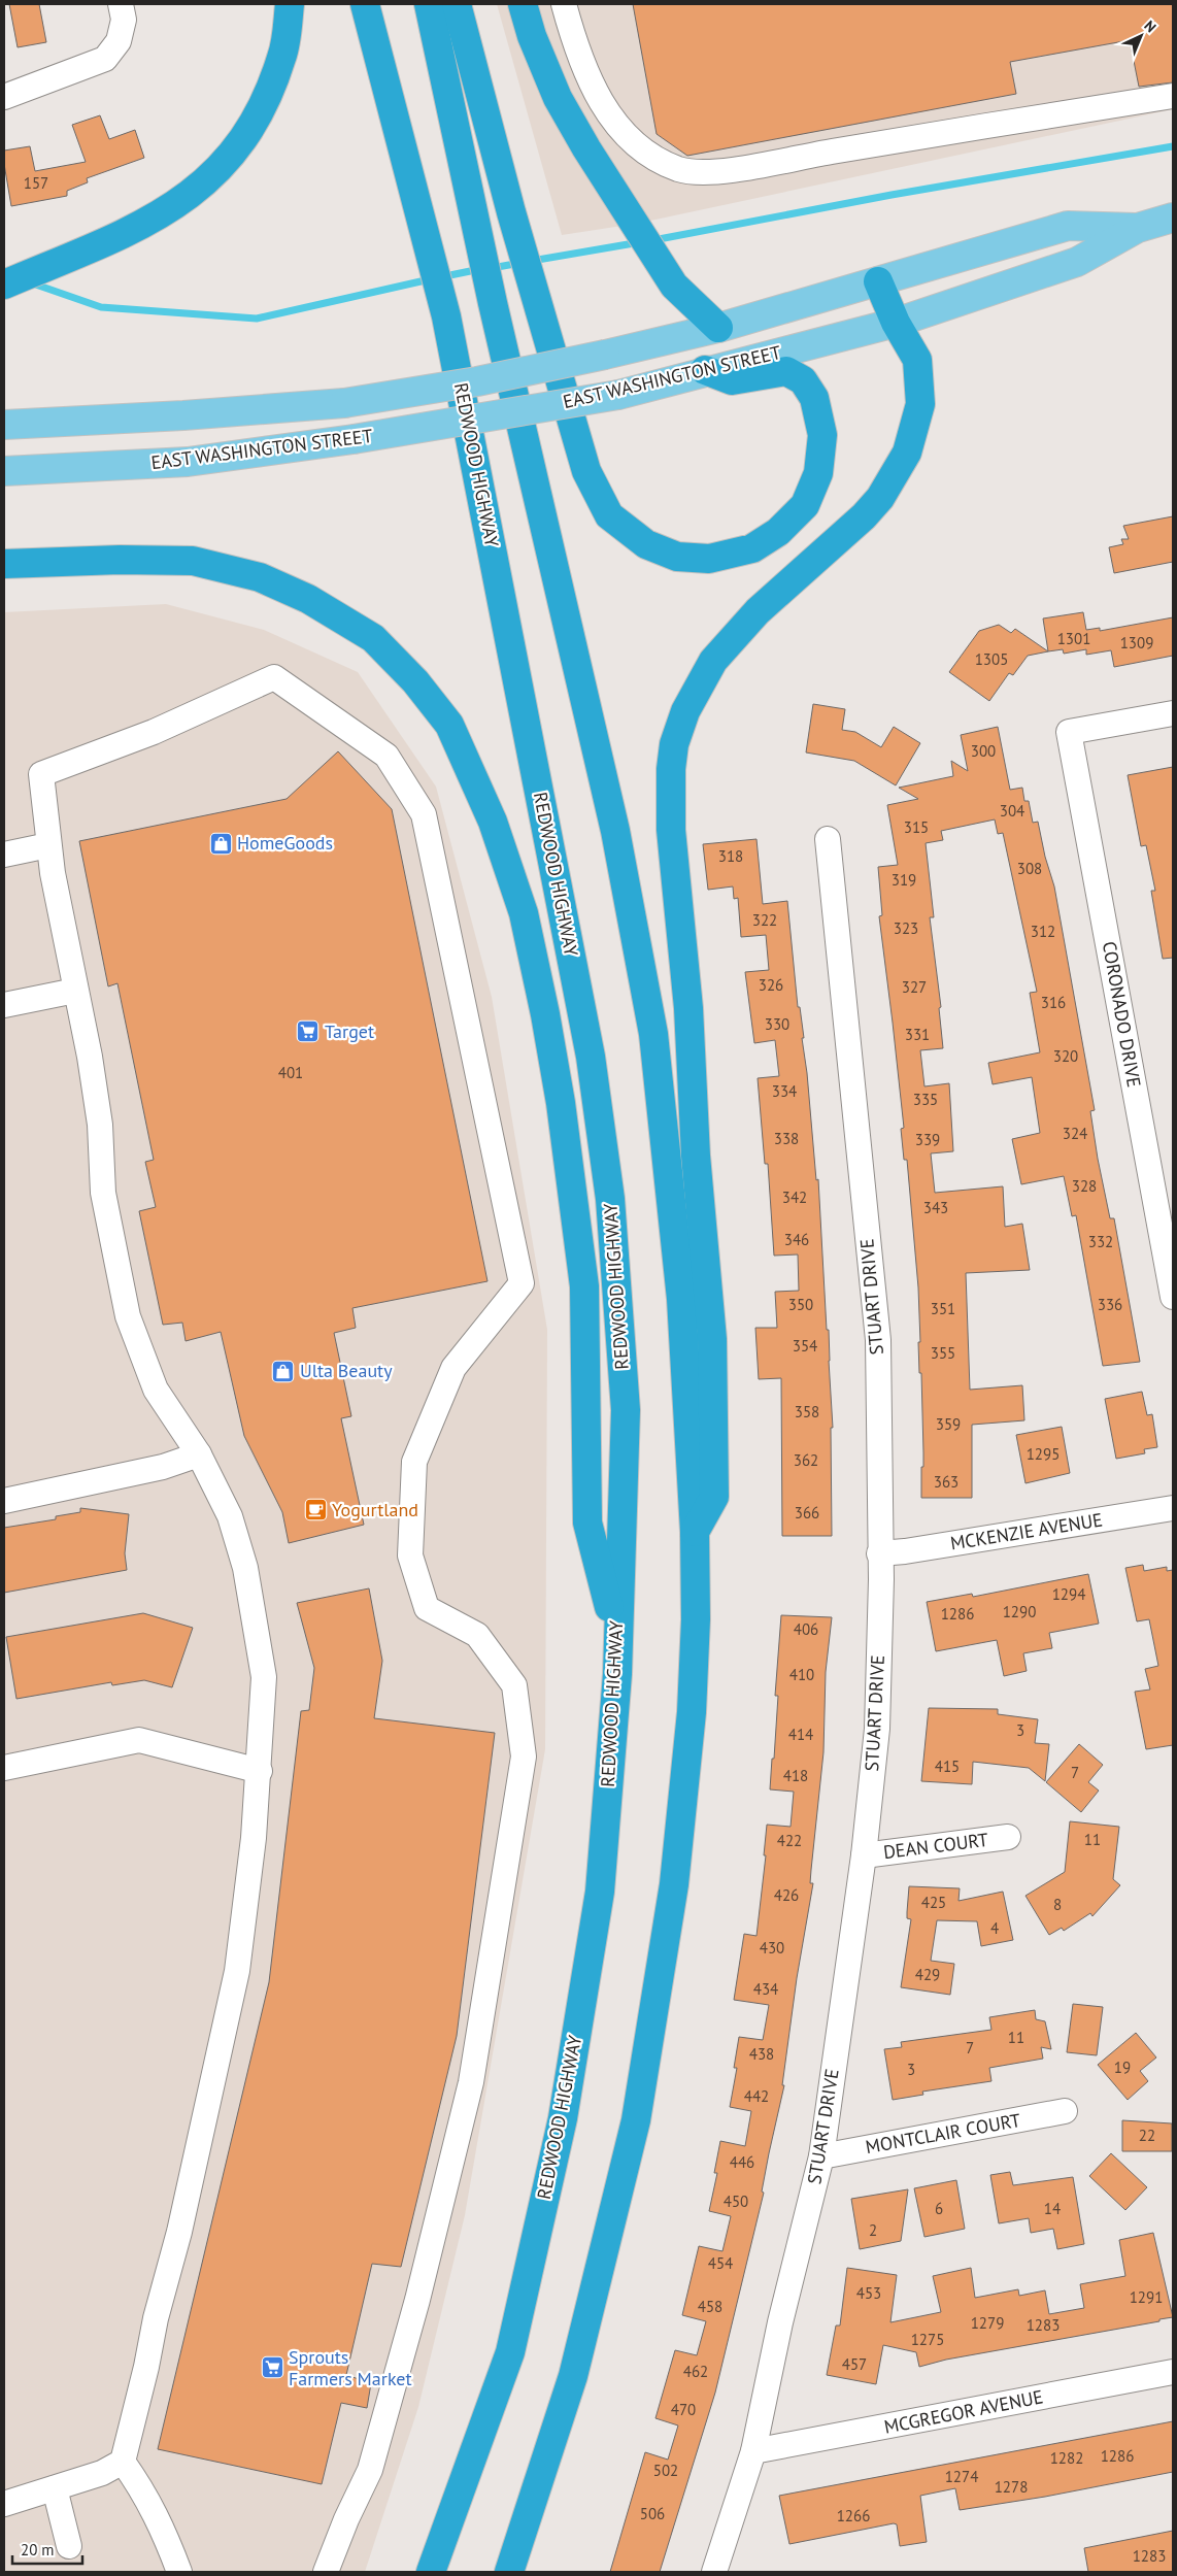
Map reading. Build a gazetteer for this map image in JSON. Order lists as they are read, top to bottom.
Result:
{
  "streets": {
    "highway": ["REDWOOD HIGHWAY"],
    "main road": ["EAST WASHINGTON STREET"],
    "street": [
      "CORONADO DRIVE",
      "STUART DRIVE",
      "MCKENZIE AVENUE",
      "DEAN COURT",
      "MONTCLAIR COURT",
      "MCGREGOR AVENUE"
    ]
  },
  "crossings": [
    ["STUART DRIVE", "MCKENZIE AVENUE"],
    ["STUART DRIVE", "DEAN COURT"],
    ["STUART DRIVE", "MONTCLAIR COURT"],
    ["STUART DRIVE", "MCGREGOR AVENUE"]
  ],
  "places": {
    "shop": ["HomeGoods", "Ulta Beauty"],
    "supermarket": ["Target", "Sprouts Farmers Market"],
    "cafe": ["Yogurtland"]
  },
  "house_numbers": [
    "157",
    "1301",
    "1309",
    "1305",
    "300",
    "304",
    "315",
    "318",
    "308",
    "319",
    "322",
    "323",
    "312",
    "326",
    "327",
    "316",
    "330",
    "331",
    "320",
    "401",
    "334",
    "335",
    "324",
    "338",
    "339",
    "328",
    "342",
    "343",
    "346",
    "332",
    "350",
    "336",
    "351",
    "354",
    "355",
    "358",
    "359",
    "1295",
    "362",
    "363",
    "366",
    "1294",
    "1290",
    "1286",
    "406",
    "410",
    "3",
    "414",
    "415",
    "7",
    "418",
    "11",
    "422",
    "426",
    "425",
    "8",
    "4",
    "430",
    "429",
    "434",
    "11",
    "7",
    "438",
    "19",
    "3",
    "442",
    "22",
    "446",
    "450",
    "6",
    "14",
    "2",
    "454",
    "453",
    "1291",
    "458",
    "1279",
    "1283",
    "1275",
    "457",
    "462",
    "470",
    "1286",
    "1282",
    "502",
    "1274",
    "1278",
    "506",
    "1266",
    "1283"
  ],
  "scale_bar": "20 m",
  "north": "top right"
}
